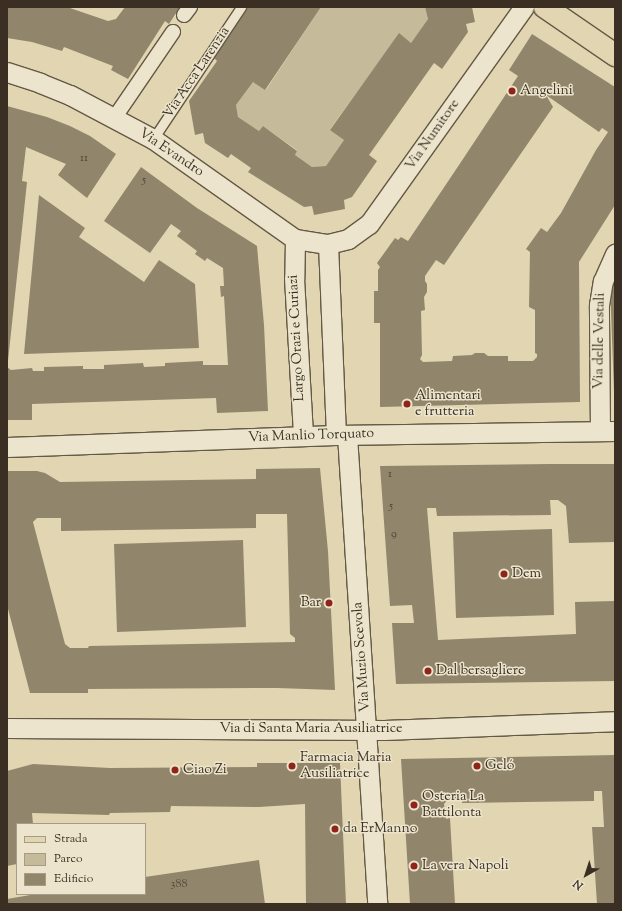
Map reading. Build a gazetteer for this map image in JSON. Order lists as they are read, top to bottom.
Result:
{
  "streets": {
    "street": [
      "Via Numitore",
      "Via Evandro",
      "Largo Orazi e Curiazi",
      "Via delle Vestali",
      "Via Manlio Torquato",
      "Via Muzio Scevola",
      "Via di Santa Maria Ausiliatrice"
    ],
    "lane": ["Via Acca Larenzia"]
  },
  "crossings": [
    ["Via Acca Larenzia", "Via Evandro"],
    ["Via Numitore", "Via Evandro"],
    ["Via Evandro", "Largo Orazi e Curiazi"],
    ["Largo Orazi e Curiazi", "Via Manlio Torquato"],
    ["Via delle Vestali", "Via Manlio Torquato"],
    ["Via Manlio Torquato", "Via Muzio Scevola"],
    ["Via Muzio Scevola", "Via di Santa Maria Ausiliatrice"]
  ],
  "places": [
    "Angelini",
    "Alimentari e frutteria",
    "Dem",
    "Bar",
    "Dal bersagliere",
    "Farmacia Maria Ausiliatrice",
    "Geló",
    "Ciao Zi",
    "Osteria La Battilonta",
    "da ErManno",
    "La vera Napoli"
  ],
  "house_numbers": [
    "11",
    "5",
    "1",
    "5",
    "9",
    "388"
  ],
  "legend": ["Strada", "Parco", "Edificio"],
  "north": "bottom left"
}
